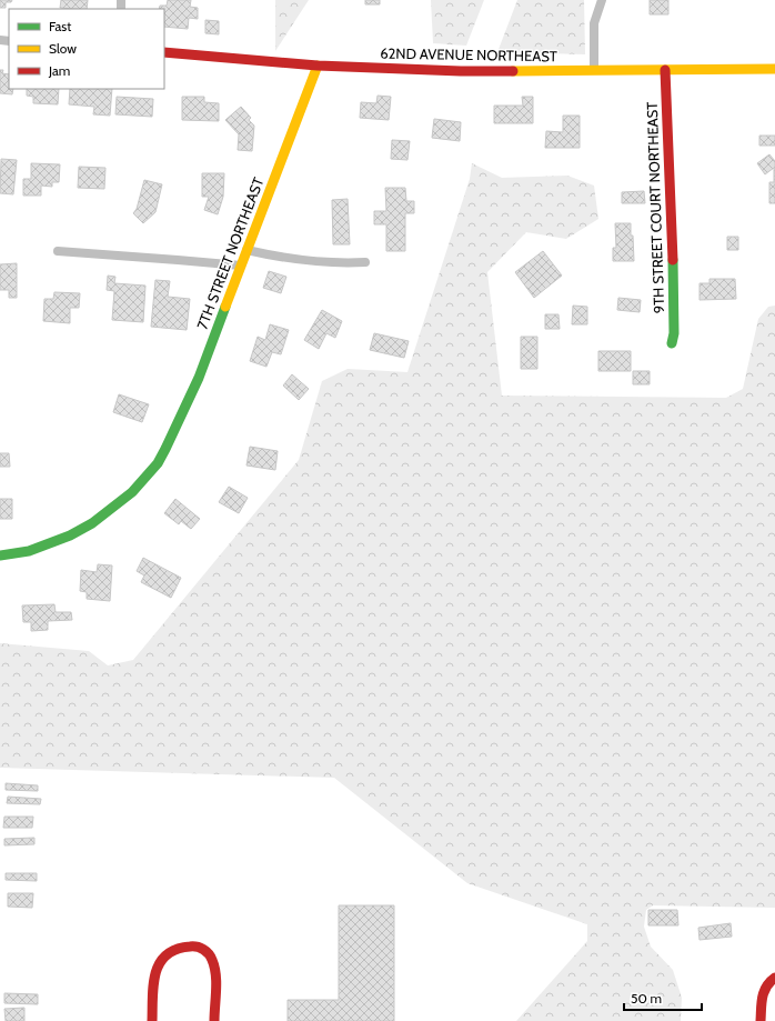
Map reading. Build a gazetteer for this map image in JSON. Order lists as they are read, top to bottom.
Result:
{
  "streets": {
    "street": ["62ND AVENUE NORTHEAST", "9TH STREET COURT NORTHEAST", "7TH STREET NORTHEAST"]
  },
  "crossings": [
    ["62ND AVENUE NORTHEAST", "9TH STREET COURT NORTHEAST"],
    ["62ND AVENUE NORTHEAST", "7TH STREET NORTHEAST"]
  ],
  "legend": ["Fast", "Slow", "Jam"],
  "scale_bar": "50 m"
}
